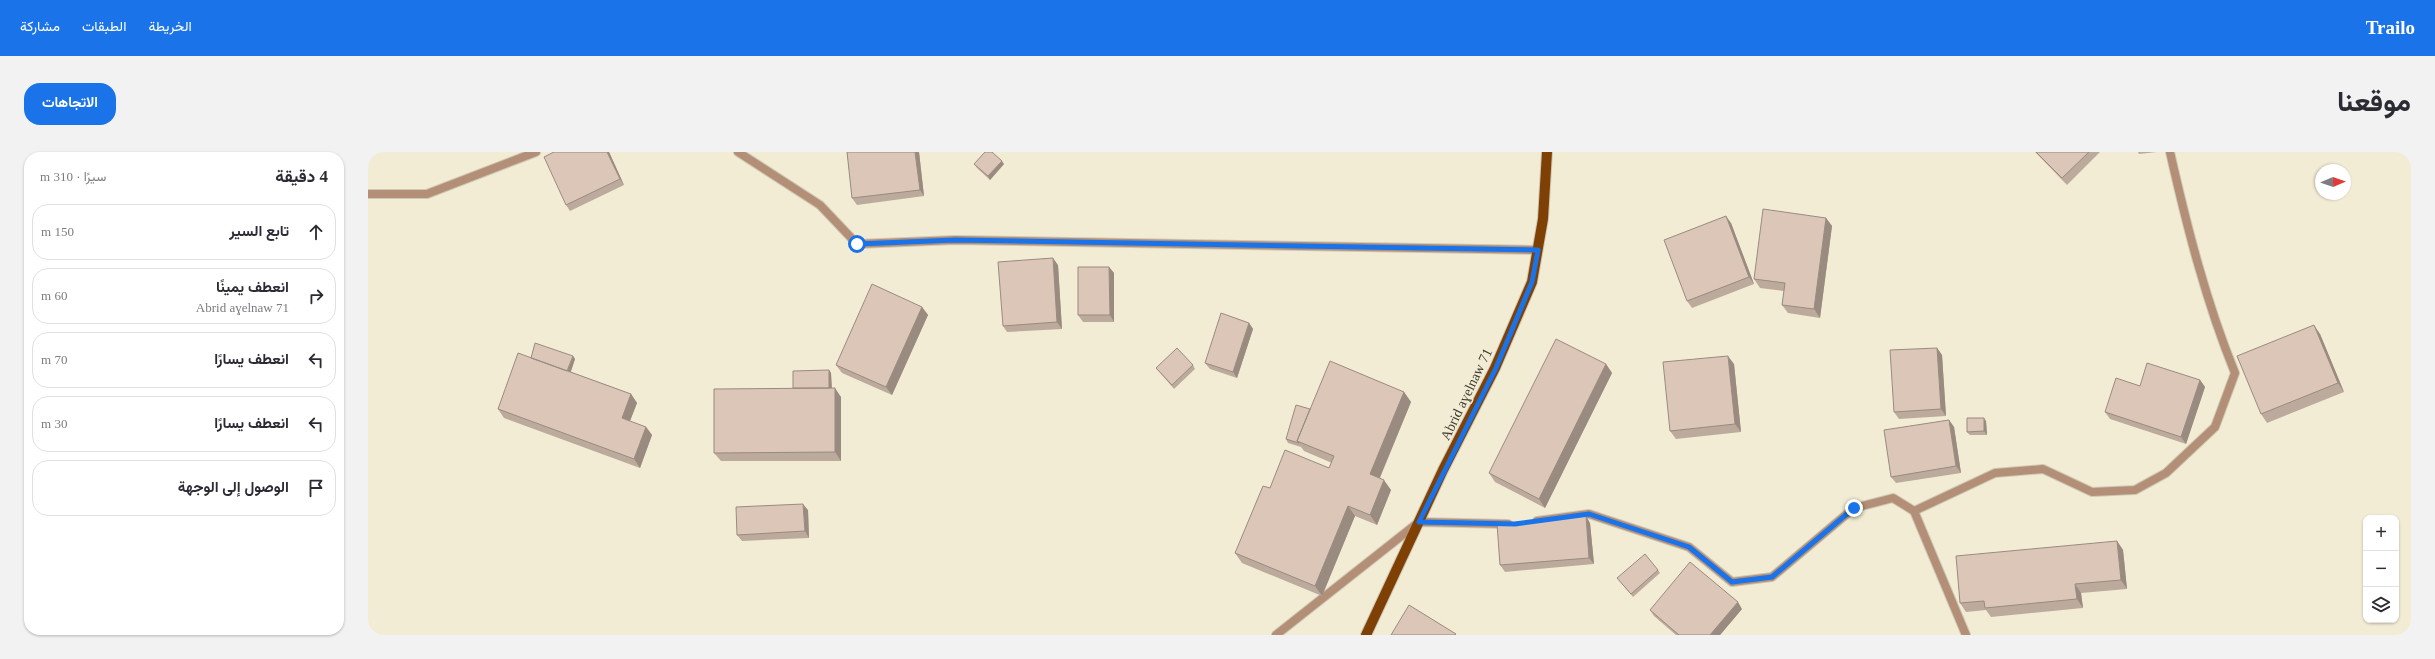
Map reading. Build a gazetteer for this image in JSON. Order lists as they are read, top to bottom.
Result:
{
  "streets": {
    "main road": ["Abrid aɣelnaw 71"]
  },
  "north": "right",
  "page": {
    "header": "Trailo",
    "nav": ["الخريطة", "الطبقات", "مشاركة"],
    "title": "موقعنا",
    "buttons": "الاتجاهات",
    "heading": ["4 دقيقة", "سيرًا · 310 m"],
    "list": [
      ["تابع السير", "150 m"],
      ["انعطف يمينًا", "Abrid aɣelnaw 71", "60 m"],
      ["انعطف يسارًا", "70 m"],
      ["انعطف يسارًا", "30 m"],
      "الوصول إلى الوجهة"
    ],
    "map_buttons": ["+", "−"]
  }
}
